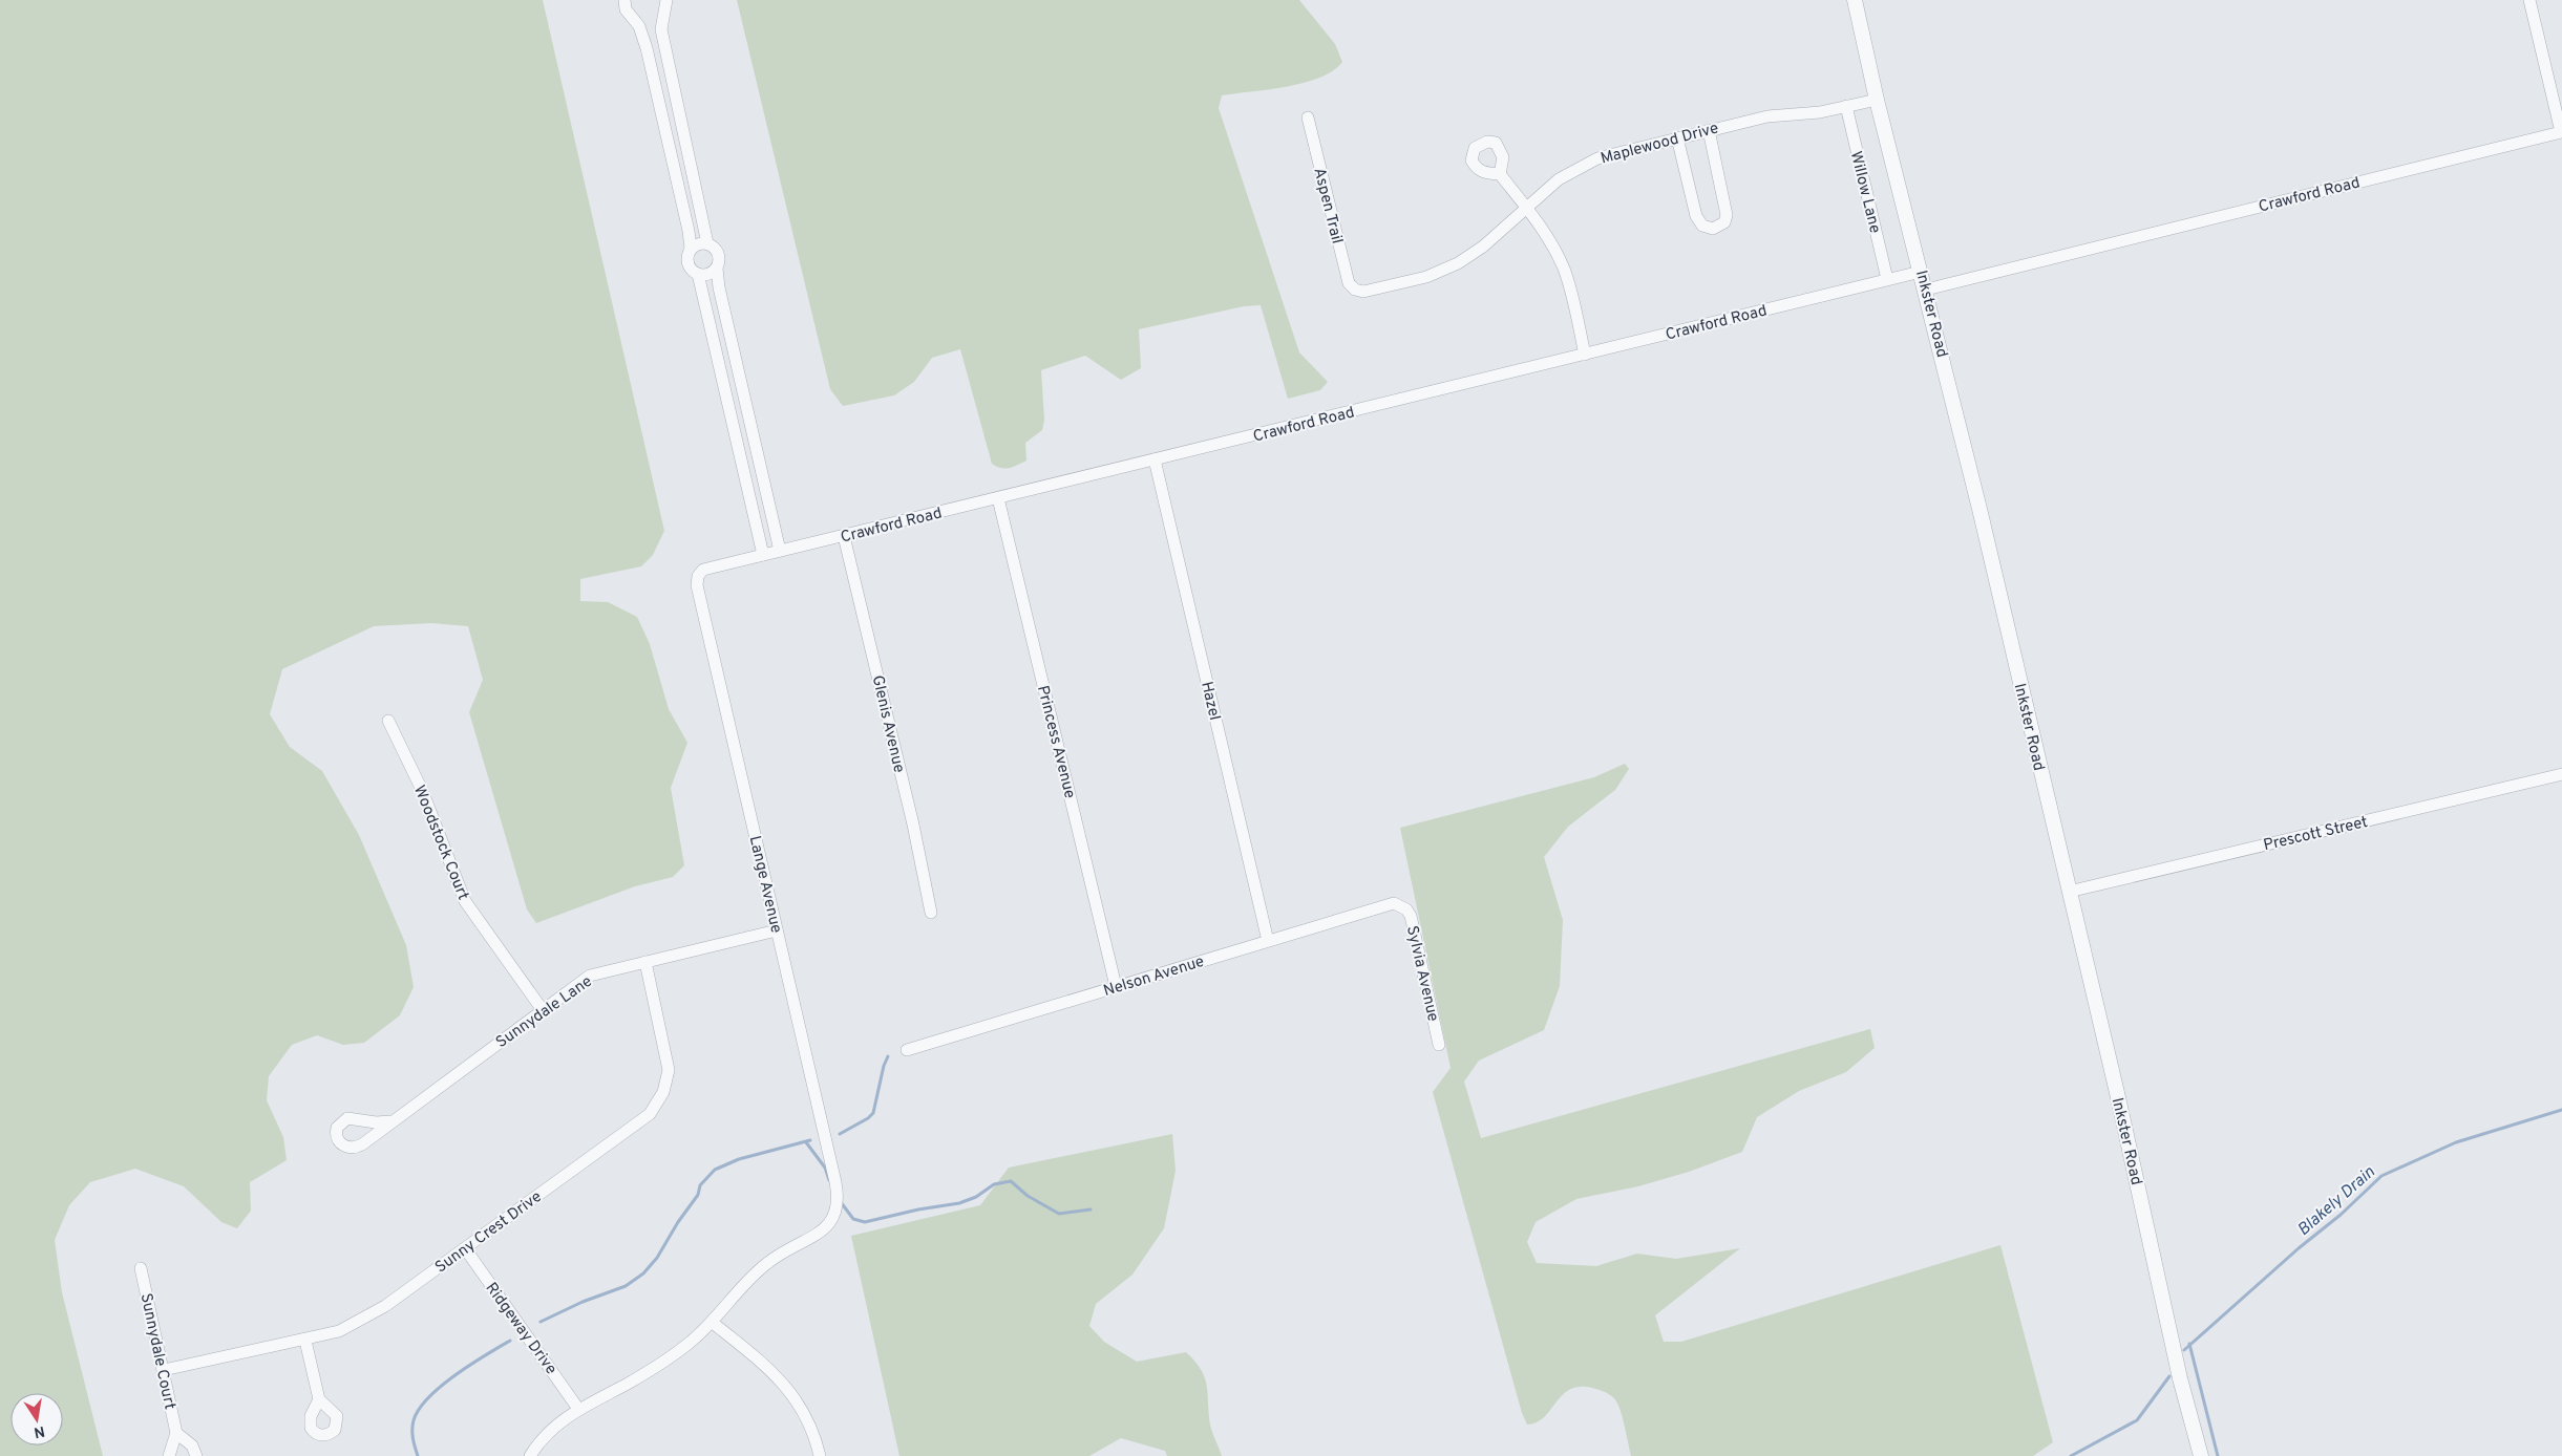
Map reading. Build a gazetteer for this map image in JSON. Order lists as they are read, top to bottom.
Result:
{
  "streets": {
    "street": [
      "Maplewood Drive",
      "Willow Lane",
      "Crawford Road",
      "Aspen Trail",
      "Inkster Road",
      "Hazel",
      "Glenis Avenue",
      "Princess Avenue",
      "Prescott Street",
      "Woodstock Court",
      "Lange Avenue",
      "Sylvia Avenue",
      "Nelson Avenue",
      "Sunnydale Lane",
      "Sunny Crest Drive",
      "Ridgeway Drive",
      "Sunnydale Court"
    ]
  },
  "crossings": [
    ["Maplewood Drive", "Willow Lane"],
    ["Maplewood Drive", "Aspen Trail"],
    ["Maplewood Drive", "Inkster Road"],
    ["Willow Lane", "Crawford Road"],
    ["Crawford Road", "Inkster Road"],
    ["Crawford Road", "Hazel"],
    ["Crawford Road", "Glenis Avenue"],
    ["Crawford Road", "Princess Avenue"],
    ["Crawford Road", "Lange Avenue"],
    ["Inkster Road", "Prescott Street"],
    ["Hazel", "Nelson Avenue"],
    ["Princess Avenue", "Nelson Avenue"],
    ["Woodstock Court", "Sunnydale Lane"],
    ["Lange Avenue", "Sunnydale Lane"],
    ["Lange Avenue", "Ridgeway Drive"],
    ["Sylvia Avenue", "Nelson Avenue"],
    ["Sunnydale Lane", "Sunny Crest Drive"],
    ["Sunny Crest Drive", "Ridgeway Drive"],
    ["Sunny Crest Drive", "Sunnydale Court"]
  ],
  "water": ["Blakely Drain"],
  "north": "bottom"
}
